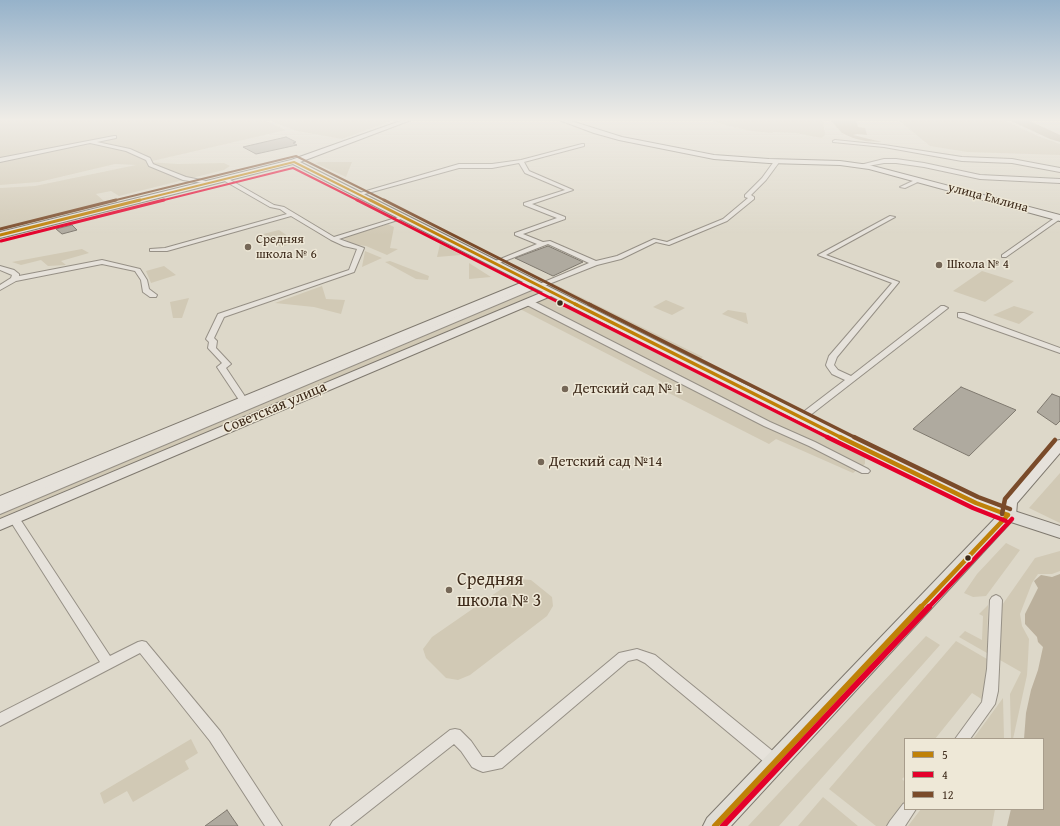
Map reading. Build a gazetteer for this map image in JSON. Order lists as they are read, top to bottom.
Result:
{
  "streets": {
    "street": ["улица Емлина", "Советская улица"]
  },
  "places": [
    "Средняя школа № 6",
    "Школа № 4",
    "Детский сад № 1",
    "Детский сад №14",
    "Средняя школа № 3"
  ],
  "lines": ["transit line 12", "transit line 5", "transit line 4"],
  "legend": ["5", "4", "12"]
}
